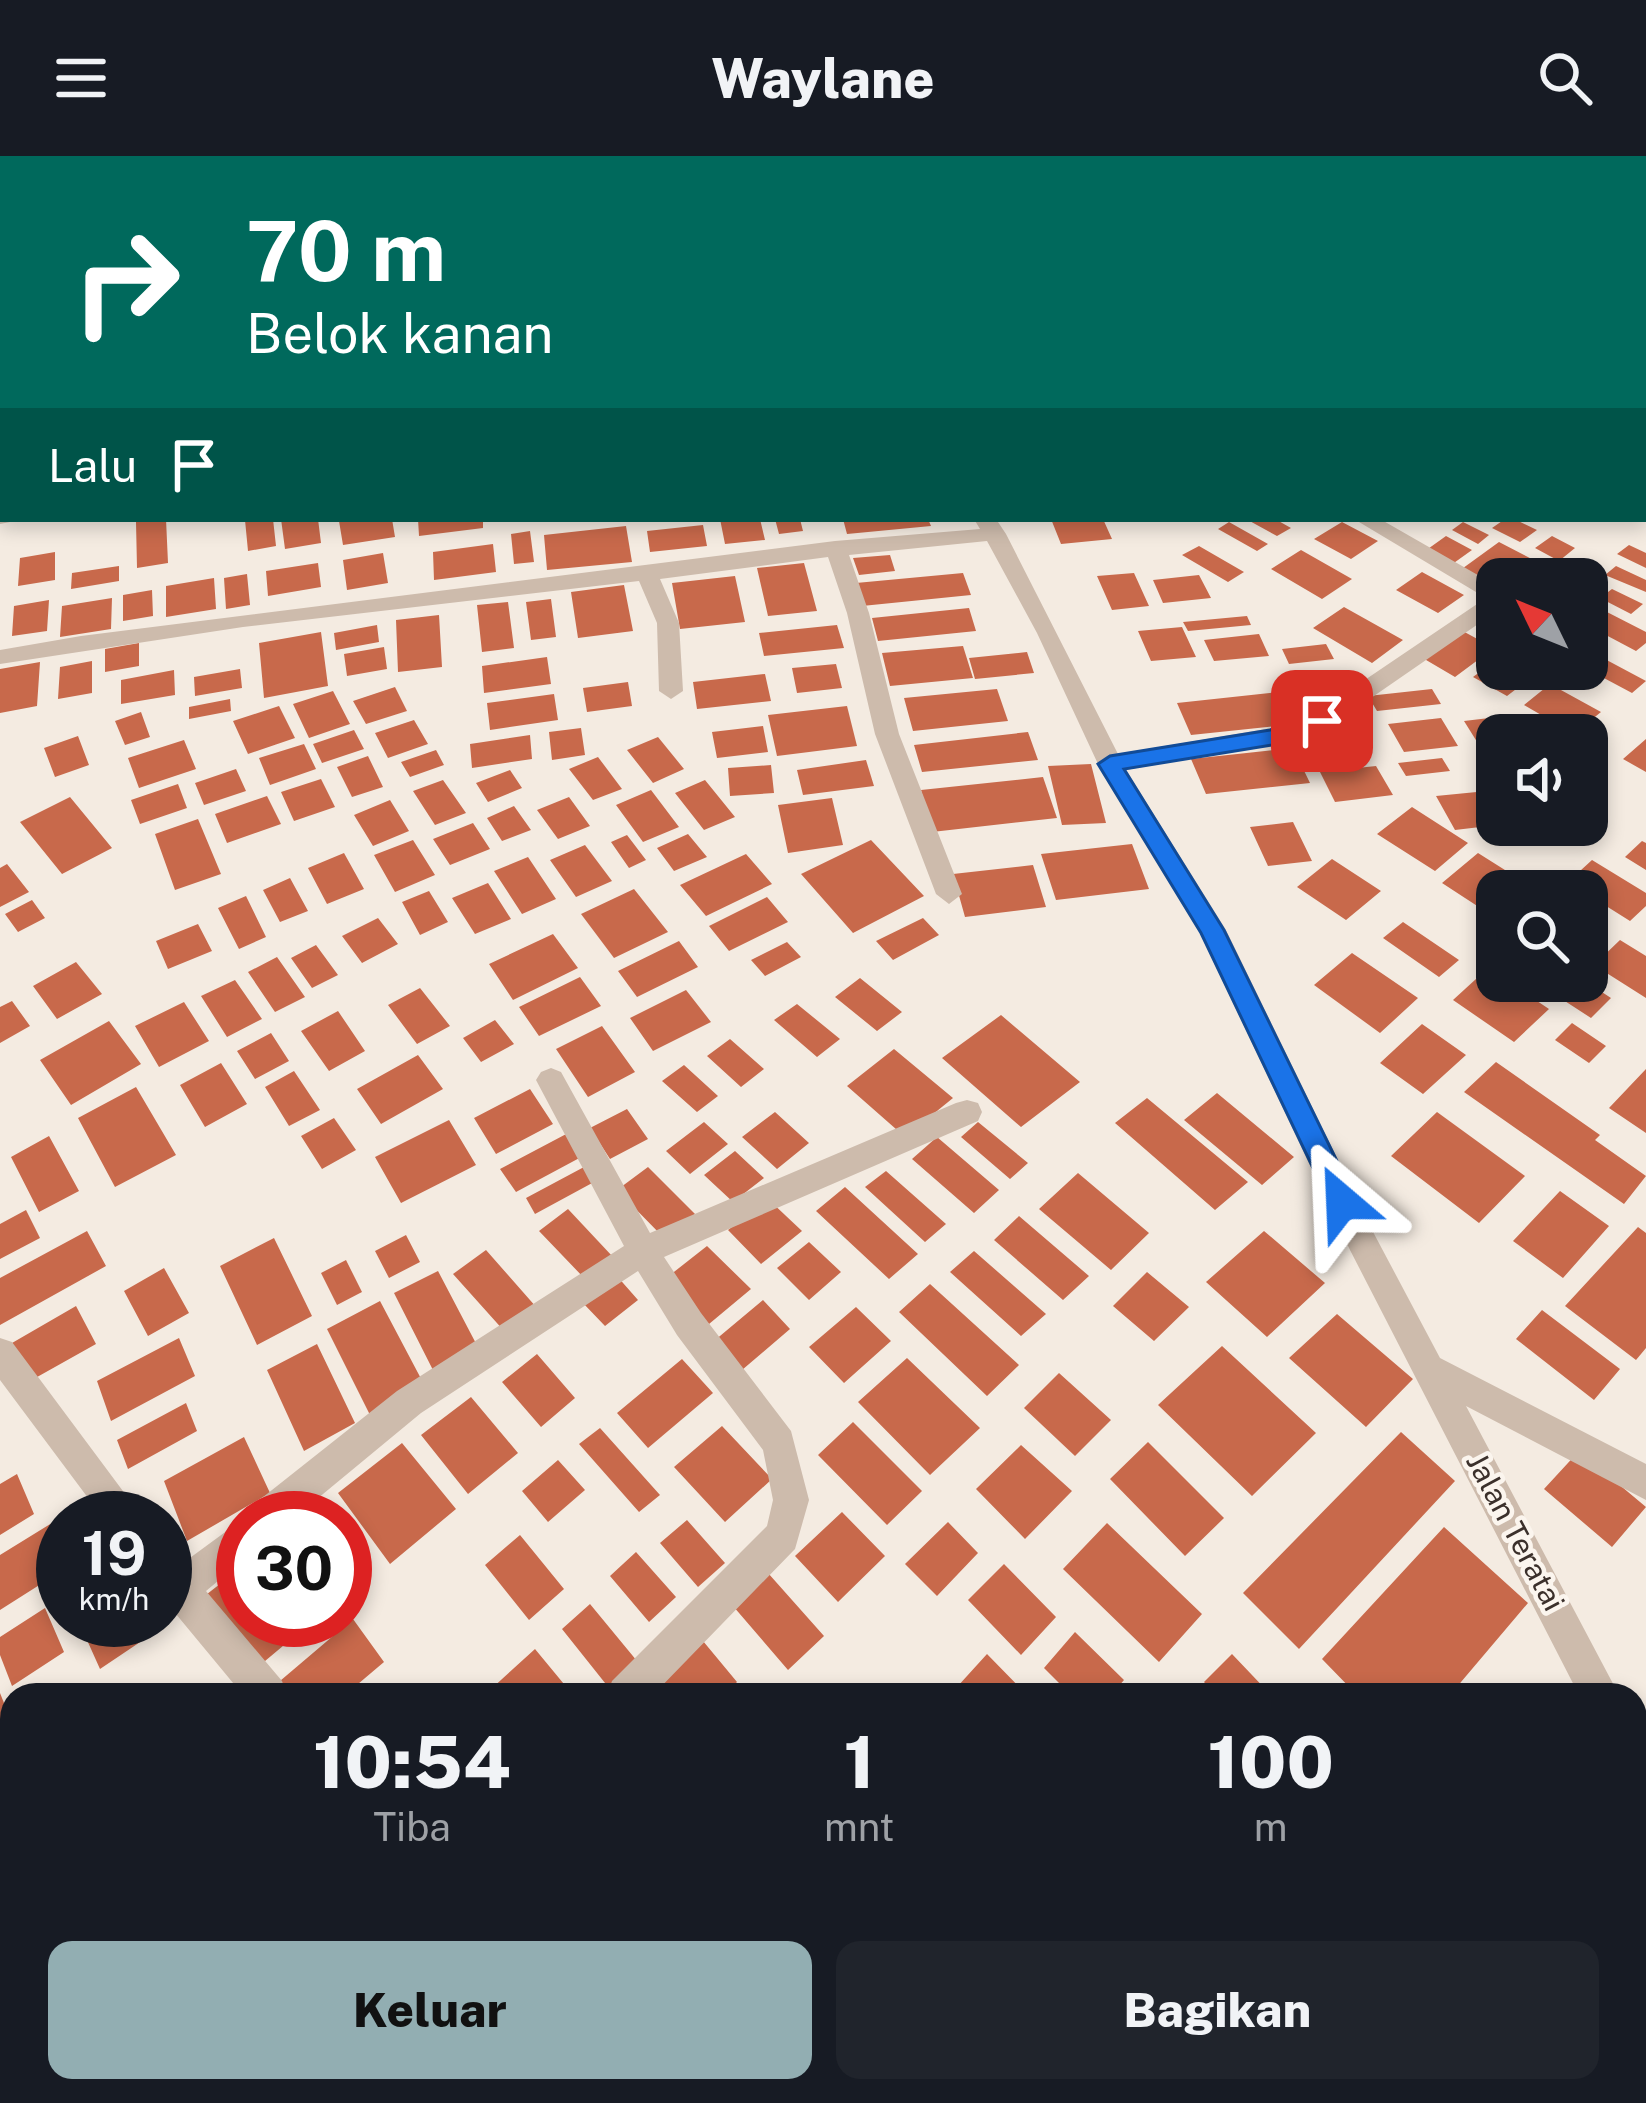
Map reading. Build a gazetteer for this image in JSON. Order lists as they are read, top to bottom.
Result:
{
  "streets": {
    "street": ["Jalan Teratai"]
  },
  "north": "top left",
  "page": {
    "header": "Waylane",
    "turn": ["70 m", "Belok kanan"],
    "then": "Lalu",
    "speed": "19 km/h",
    "limit": "30",
    "eta": [
      "10:54",
      "Tiba",
      "1",
      "mnt",
      "100",
      "m"
    ],
    "buttons": ["Keluar", "Bagikan"]
  }
}
